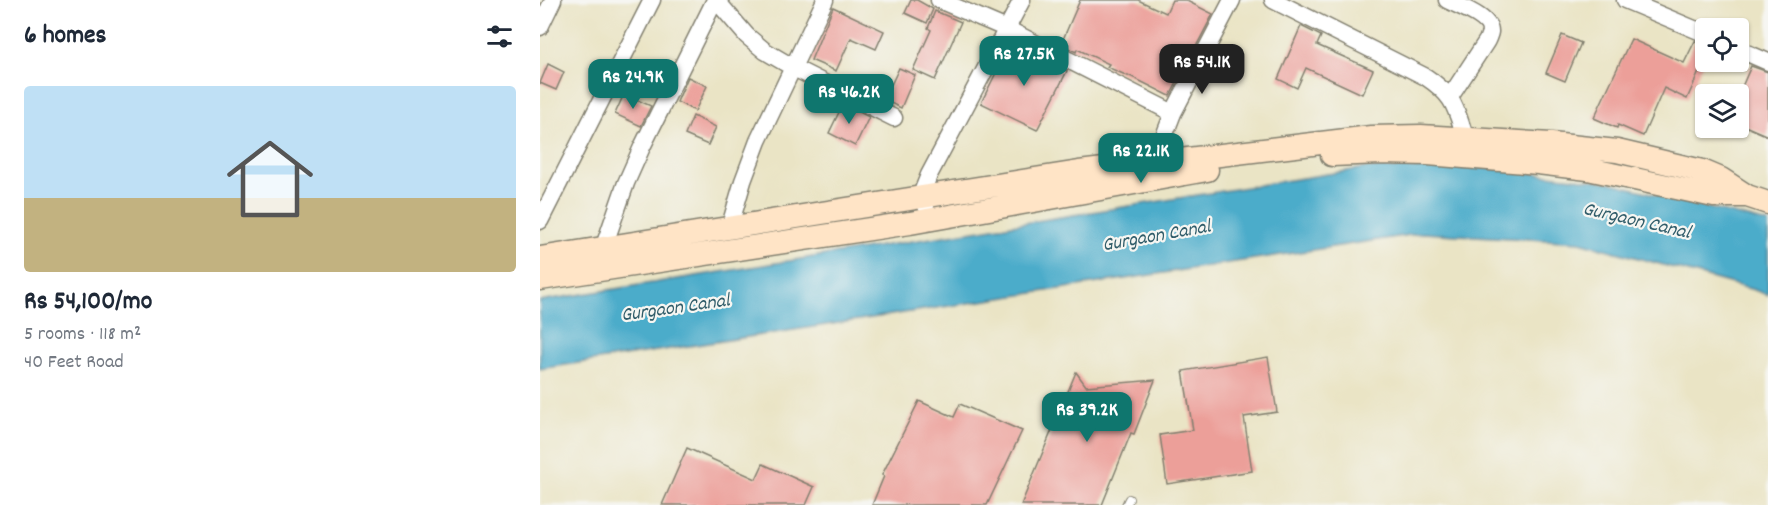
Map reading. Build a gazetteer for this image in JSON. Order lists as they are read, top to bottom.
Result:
{
  "water": ["Gurgaon Canal"],
  "page": {
    "heading": "6 homes",
    "price": [
      "Rs 27.5K",
      "Rs 54.1K",
      "Rs 24.9K",
      "Rs 46.2K",
      "Rs 22.1K",
      "Rs 39.2K"
    ],
    "list": [
      {
        "name": "Rs 54,100/mo",
        "note": "5 rooms · 118 m² · 40 Feet Road"
      }
    ]
  }
}
